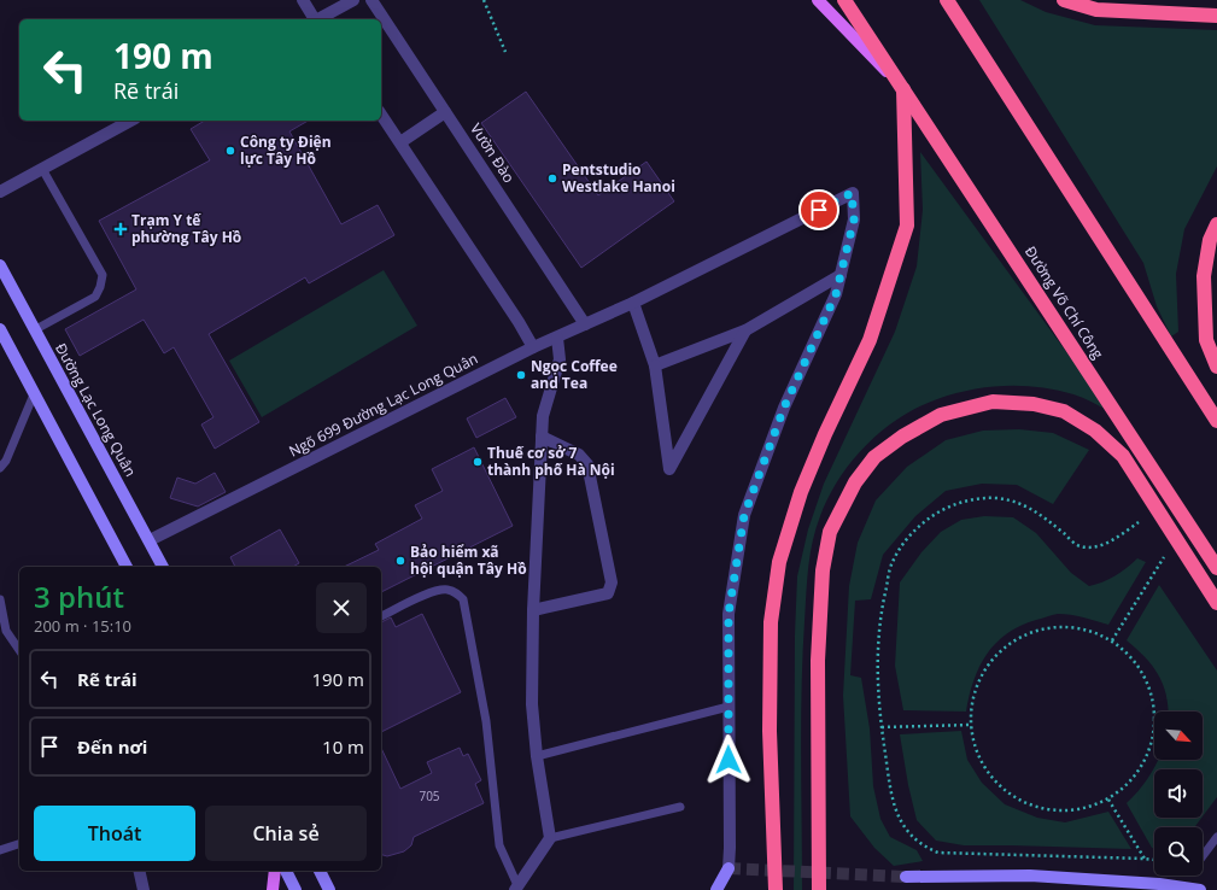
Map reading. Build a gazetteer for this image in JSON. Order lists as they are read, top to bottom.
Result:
{
  "streets": {
    "highway": ["Đường Võ Chí Công"],
    "main road": ["Đường Lạc Long Quân"],
    "street": ["Vườn Đào", "Ngõ 699 Đường Lạc Long Quân"]
  },
  "crossings": [
    ["Vườn Đào", "Ngõ 699 Đường Lạc Long Quân"],
    ["Ngõ 699 Đường Lạc Long Quân", "Đường Lạc Long Quân"]
  ],
  "places": {
    "other": [
      "Công ty Điện lực Tây Hồ",
      "Pentstudio Westlake Hanoi",
      "Ngọc Coffee and Tea",
      "Thuế cơ sở 7 thành phố Hà Nội",
      "Bảo hiểm xã hội quận Tây Hồ"
    ],
    "health": ["Trạm Y tế phường Tây Hồ"]
  },
  "house_numbers": ["705"],
  "north": "bottom right",
  "page": {
    "turn": ["190 m", "Rẽ trái"],
    "heading": ["3 phút", "200 m · 15:10"],
    "list": [
      {
        "name": "Rẽ trái",
        "value": "190 m"
      },
      {
        "name": "Đến nơi",
        "value": "10 m"
      }
    ],
    "buttons": ["Thoát", "Chia sẻ"]
  }
}
